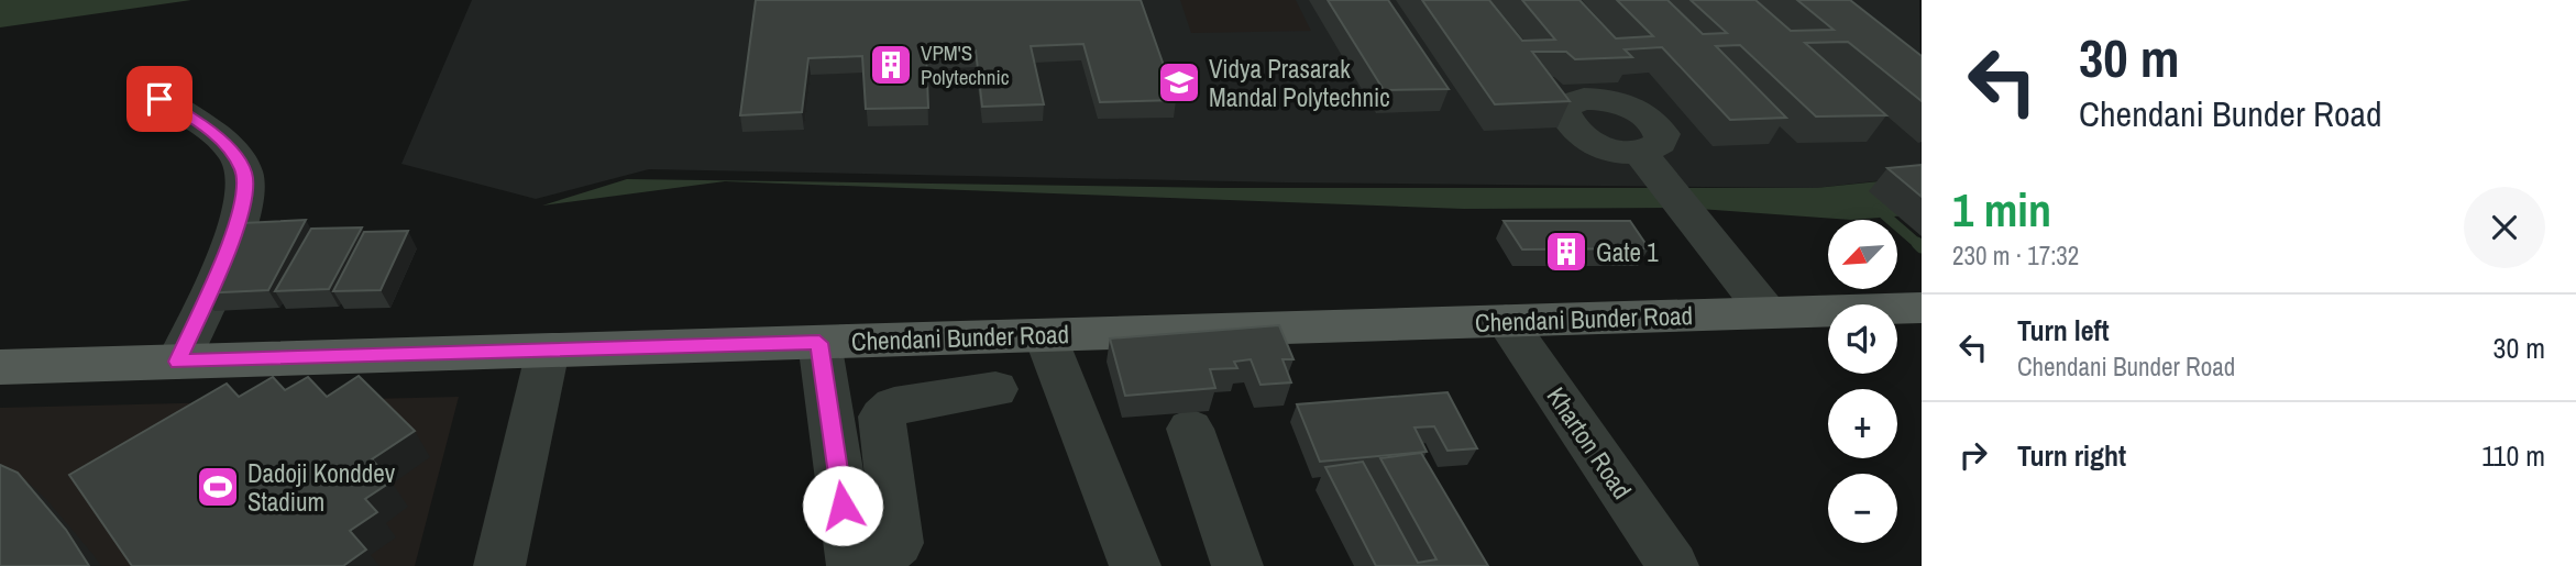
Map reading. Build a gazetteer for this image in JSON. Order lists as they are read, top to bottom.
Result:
{
  "streets": {
    "main road": ["Chendani Bunder Road"],
    "street": ["Kharton Road"]
  },
  "crossings": [
    ["Chendani Bunder Road", "Kharton Road"]
  ],
  "places": {
    "building": ["VPM'S Polytechnic", "Gate 1"],
    "school or university": ["Vidya Prasarak Mandal Polytechnic"],
    "sports": ["Dadoji Konddev Stadium"]
  },
  "north": "bottom left",
  "page": {
    "turn": ["30 m", "Chendani Bunder Road"],
    "heading": ["1 min", "230 m · 17:32"],
    "map_buttons": ["+", "−"],
    "list": [
      {
        "name": "Turn left",
        "note": "Chendani Bunder Road",
        "value": "30 m"
      },
      {
        "name": "Turn right",
        "value": "110 m"
      }
    ]
  }
}
